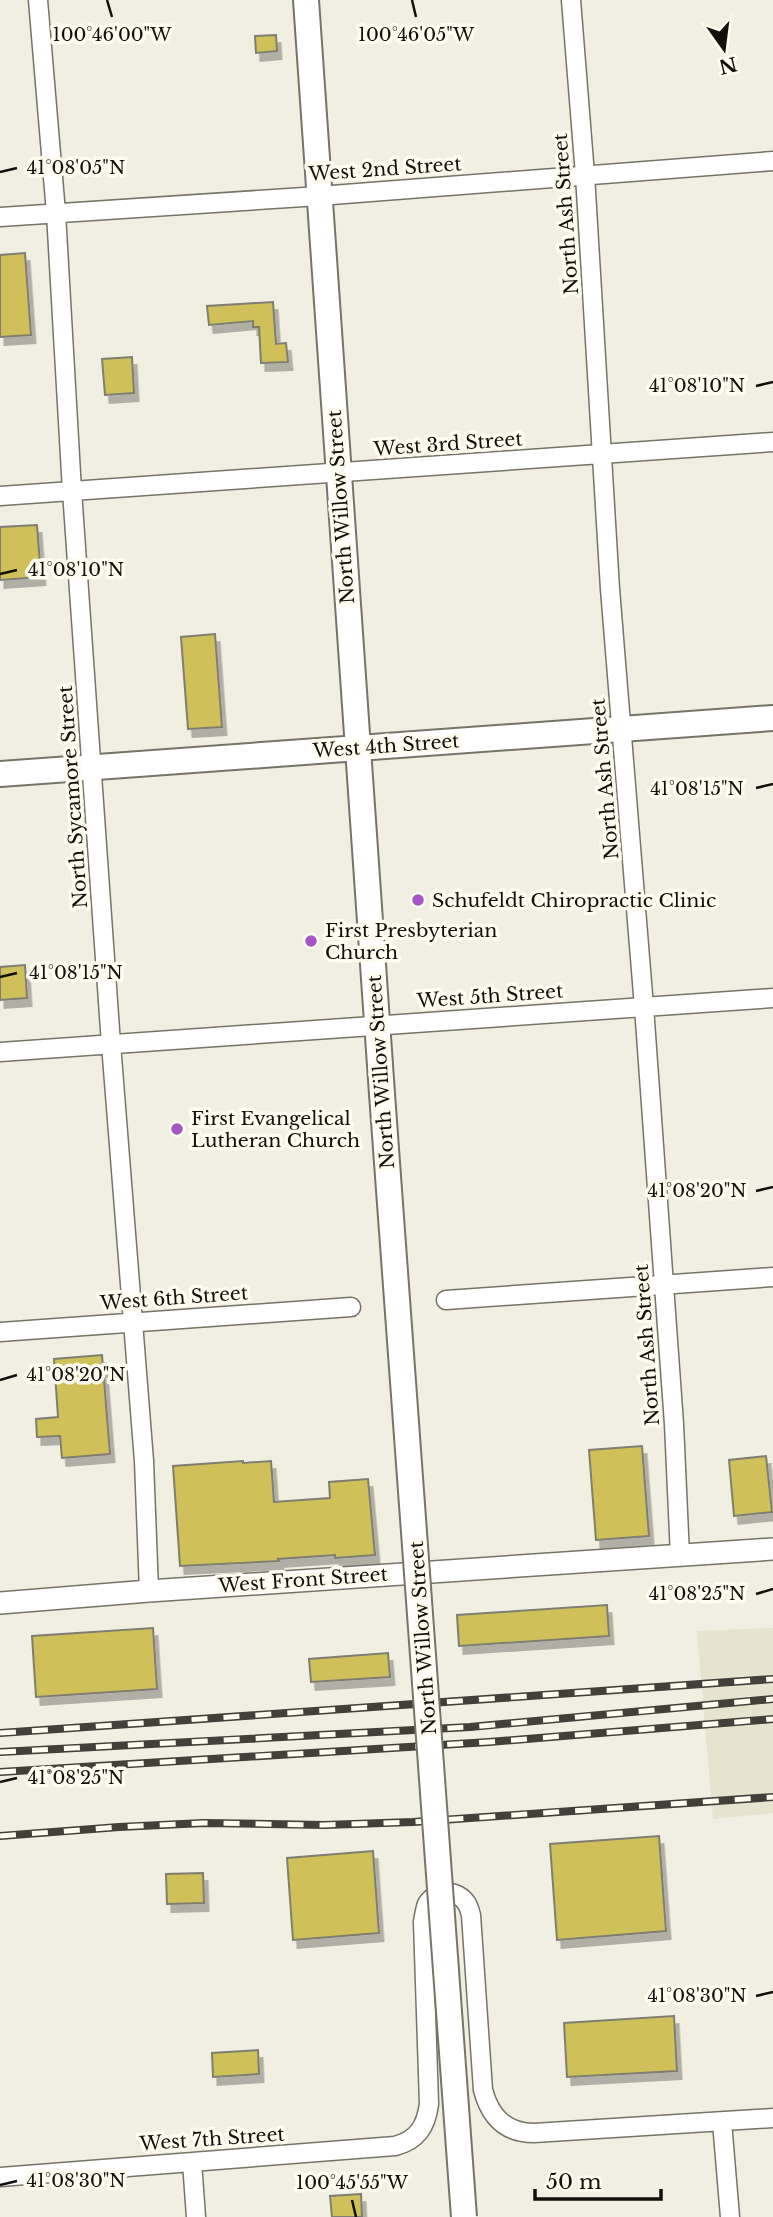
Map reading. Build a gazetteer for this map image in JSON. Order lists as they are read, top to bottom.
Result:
{
  "streets": {
    "main road": ["North Willow Street", "West 4th Street"],
    "street": [
      "West 2nd Street",
      "North Ash Street",
      "West 3rd Street",
      "North Sycamore Street",
      "West 5th Street",
      "West 6th Street",
      "West Front Street",
      "West 7th Street"
    ]
  },
  "crossings": [
    ["West 2nd Street", "North Ash Street"],
    ["West 2nd Street", "North Willow Street"],
    ["West 2nd Street", "North Sycamore Street"],
    ["North Ash Street", "West 3rd Street"],
    ["North Ash Street", "West 4th Street"],
    ["North Ash Street", "West 5th Street"],
    ["North Ash Street", "West Front Street"],
    ["West 3rd Street", "North Willow Street"],
    ["West 3rd Street", "North Sycamore Street"],
    ["North Willow Street", "West 4th Street"],
    ["North Willow Street", "West 5th Street"],
    ["North Willow Street", "West Front Street"],
    ["West 4th Street", "North Sycamore Street"],
    ["North Sycamore Street", "West 5th Street"],
    ["North Sycamore Street", "West 6th Street"],
    ["North Sycamore Street", "West Front Street"]
  ],
  "places": ["Schufeldt Chiropractic Clinic", "First Presbyterian Church", "First Evangelical Lutheran Church"],
  "scale_bar": "50 m",
  "north": "bottom",
  "coordinates": [
    "100°46'00\"W",
    "100°46'05\"W",
    "41°08'05\"N",
    "41°08'10\"N",
    "41°08'15\"N",
    "41°08'20\"N",
    "41°08'25\"N",
    "41°08'30\"N",
    "100°45'55\"W"
  ]
}
